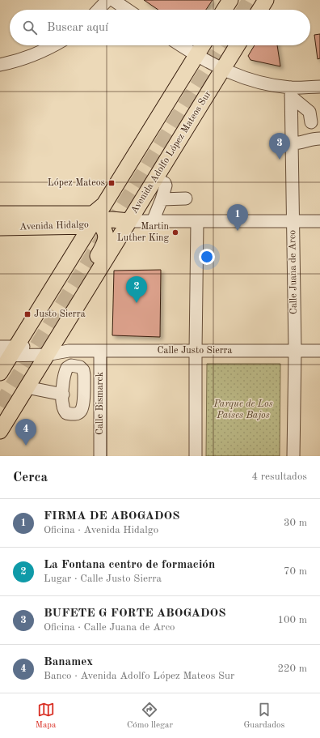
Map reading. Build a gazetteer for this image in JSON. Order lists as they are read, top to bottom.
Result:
{
  "streets": {
    "main road": ["Avenida Adolfo López Mateos Sur", "Avenida Hidalgo"],
    "street": ["Calle Juana de Arco", "Calle Justo Sierra", "Calle Bismarck"]
  },
  "crossings": [
    ["Avenida Adolfo López Mateos Sur", "Avenida Hidalgo"],
    ["Avenida Adolfo López Mateos Sur", "Calle Justo Sierra"],
    ["Avenida Hidalgo", "Calle Juana de Arco"],
    ["Calle Juana de Arco", "Calle Justo Sierra"],
    ["Calle Justo Sierra", "Calle Bismarck"]
  ],
  "parks": ["Parque de Los Países Bajos"],
  "places": {
    "transit": ["López Mateos", "Justo Sierra"],
    "other": ["Martin Luther King"]
  },
  "page": {
    "search": "Buscar aquí",
    "pins": [
      "3",
      "1",
      "2",
      "4"
    ],
    "heading": ["Cerca", "4 resultados"],
    "list": [
      {
        "mark": "1",
        "name": "FIRMA DE ABOGADOS",
        "note": "Oficina · Avenida Hidalgo",
        "value": "30 m"
      },
      {
        "mark": "2",
        "name": "La Fontana centro de formación",
        "note": "Lugar · Calle Justo Sierra",
        "value": "70 m"
      },
      {
        "mark": "3",
        "name": "BUFETE G FORTE ABOGADOS",
        "note": "Oficina · Calle Juana de Arco",
        "value": "100 m"
      },
      {
        "mark": "4",
        "name": "Banamex",
        "note": "Banco · Avenida Adolfo López Mateos Sur",
        "value": "220 m"
      }
    ],
    "nav": ["Mapa", "Cómo llegar", "Guardados"]
  }
}
